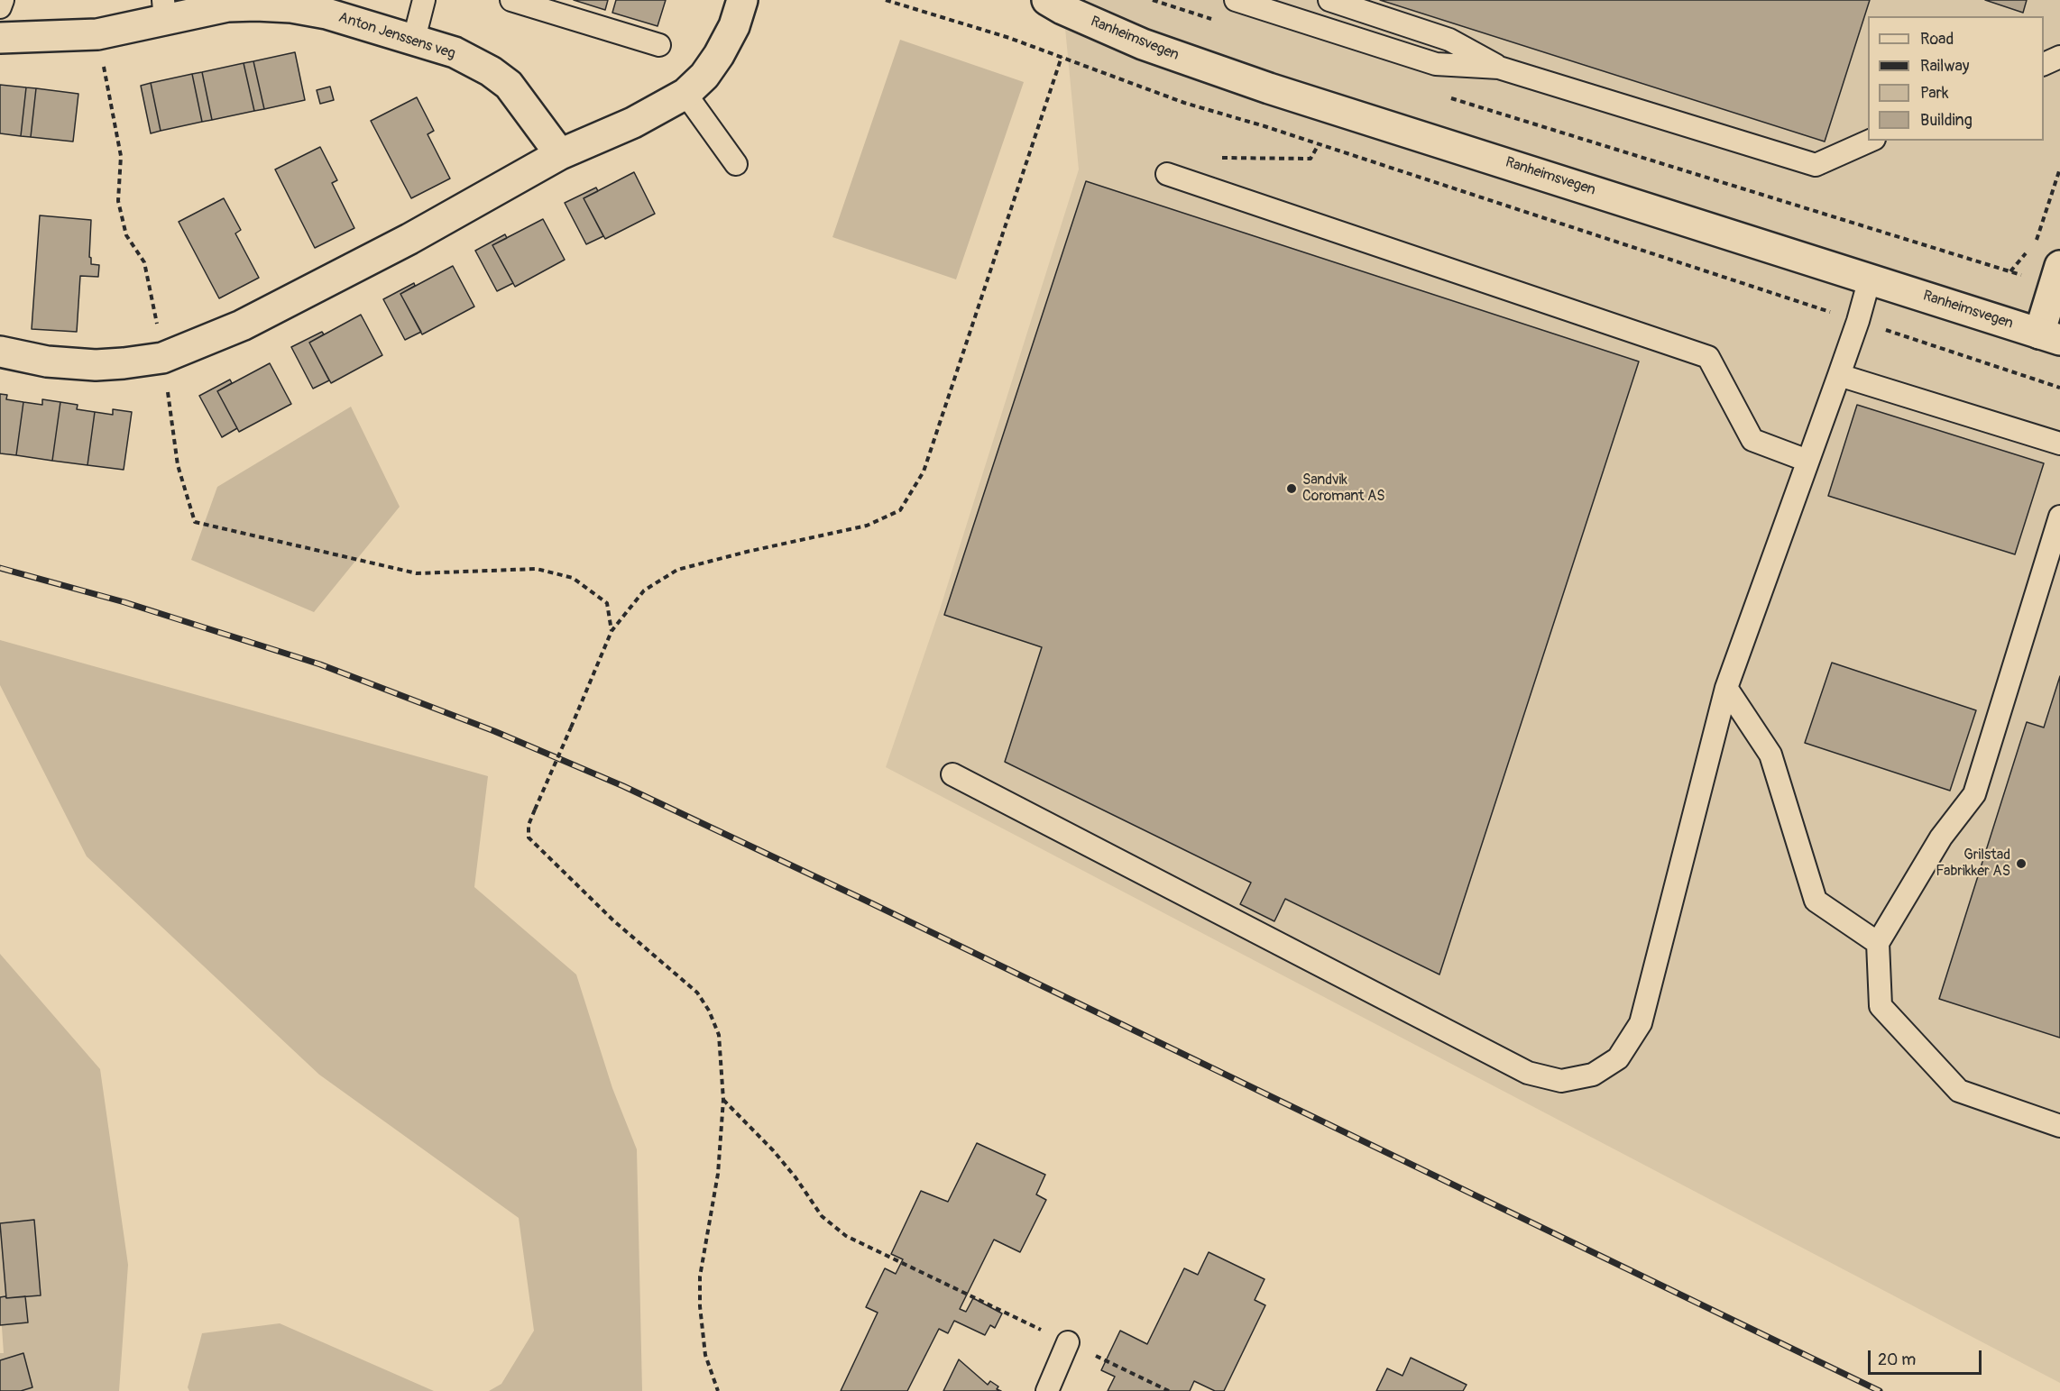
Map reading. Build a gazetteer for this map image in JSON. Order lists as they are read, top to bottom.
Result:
{
  "streets": {
    "street": ["Anton Jenssens veg", "Ranheimsvegen"]
  },
  "places": ["Sandvik Coromant AS", "Grilstad Fabrikker AS"],
  "legend": [
    "Road",
    "Railway",
    "Park",
    "Building"
  ],
  "scale_bar": "20 m"
}
